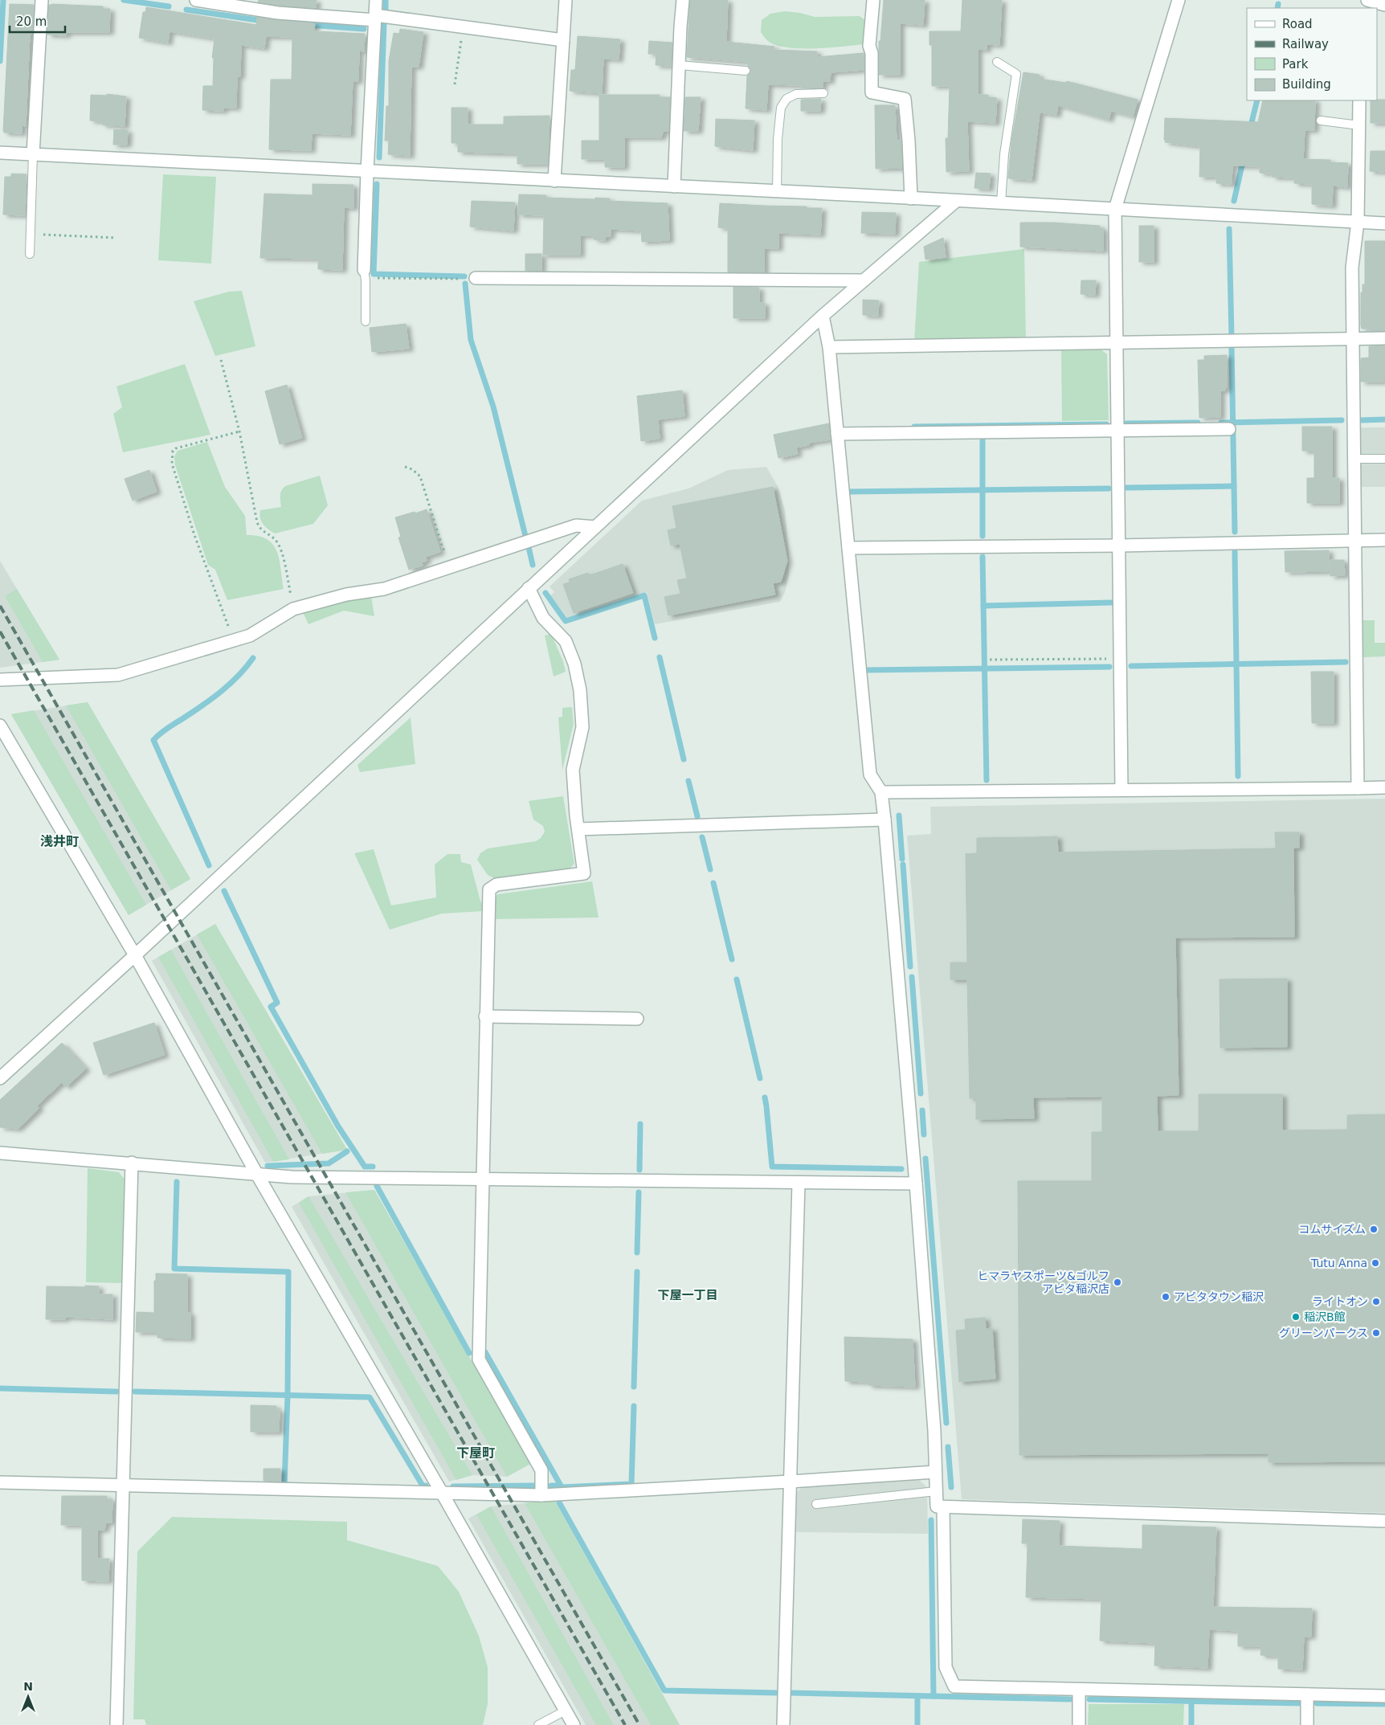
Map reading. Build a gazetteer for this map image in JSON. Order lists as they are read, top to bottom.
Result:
{
  "districts": ["浅井町", "下屋一丁目", "下屋町"],
  "places": [
    "コムサイズム",
    "Tutu Anna",
    "ヒマラヤスポーツ&ゴルフ アピタ稲沢店",
    "アピタタウン稲沢",
    "ライトオン",
    "稲沢B館",
    "グリーンパークス"
  ],
  "legend": [
    "Road",
    "Railway",
    "Park",
    "Building"
  ],
  "scale_bar": "20 m",
  "north": "top"
}
